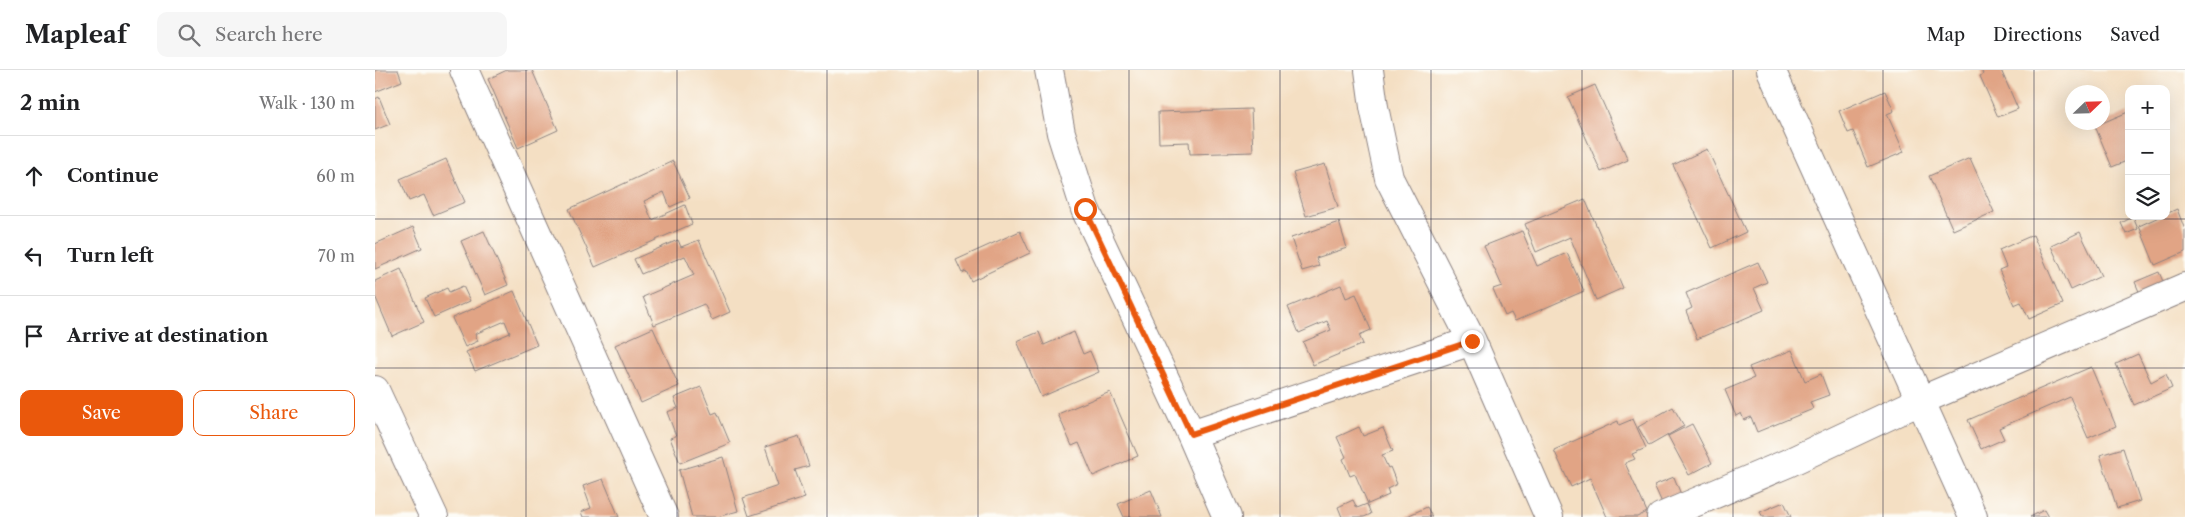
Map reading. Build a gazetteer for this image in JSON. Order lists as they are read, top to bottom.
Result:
{
  "north": "top right",
  "page": {
    "header": "Mapleaf",
    "search": "Search here",
    "nav": ["Map", "Directions", "Saved"],
    "heading": ["2 min", "Walk · 130 m"],
    "map_buttons": ["+", "−"],
    "list": [
      ["Continue", "60 m"],
      ["Turn left", "70 m"],
      "Arrive at destination"
    ],
    "buttons": ["Save", "Share"]
  }
}
